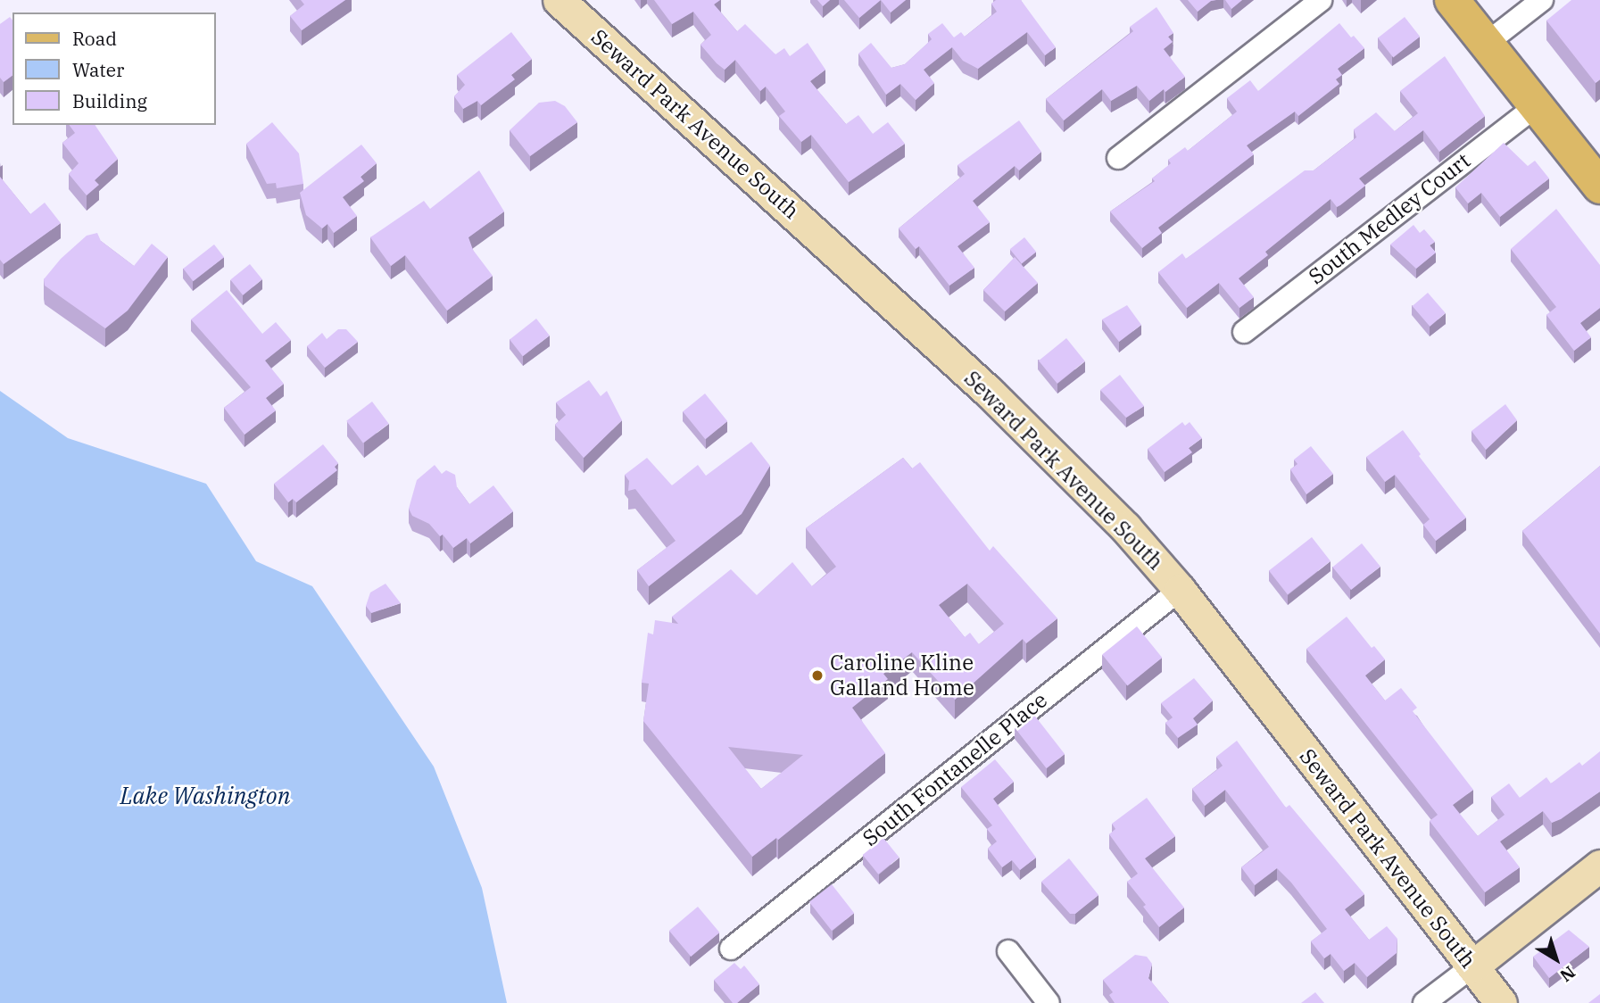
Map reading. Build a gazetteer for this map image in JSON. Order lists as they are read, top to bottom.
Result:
{
  "streets": {
    "main road": ["Seward Park Avenue South"],
    "street": ["South Medley Court", "South Fontanelle Place"]
  },
  "crossings": [
    ["Seward Park Avenue South", "South Fontanelle Place"]
  ],
  "water": ["Lake Washington"],
  "places": ["Caroline Kline Galland Home"],
  "legend": ["Road", "Water", "Building"],
  "north": "bottom right"
}
